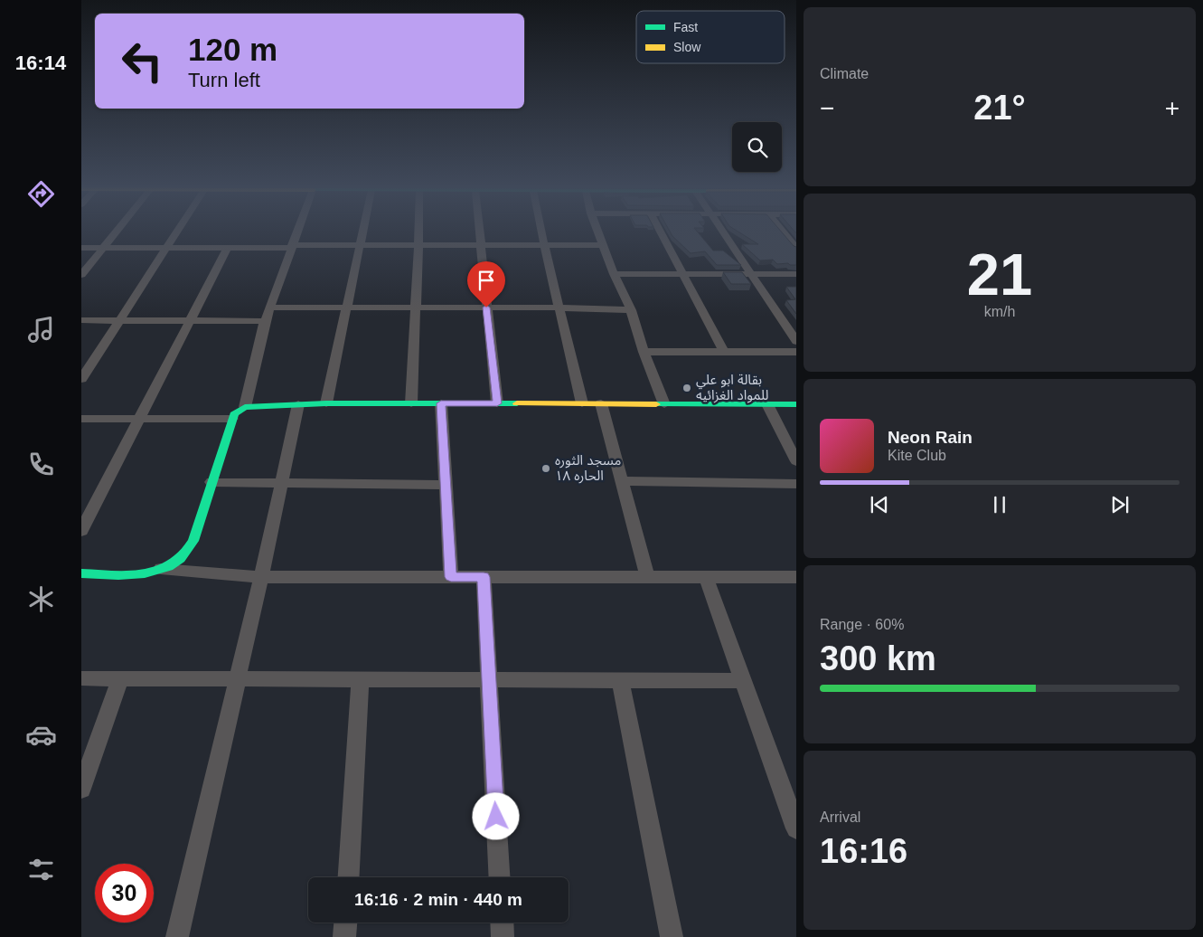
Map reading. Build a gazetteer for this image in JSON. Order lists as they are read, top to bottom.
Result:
{
  "places": ["بقالة ابو علي للمواد الغزائيه", "مسجد الثوره الحاره ١٨"],
  "legend": ["Fast", "Slow"],
  "page": {
    "tabs": "16:14",
    "tile": [
      "Climate",
      ["21", "km/h"],
      ["Range · 60%", "300 km"],
      ["Arrival", "16:16"]
    ],
    "turn": ["120 m", "Turn left"],
    "heat": ["−", "21°", "+"],
    "song": ["Neon Rain", "Kite Club"],
    "limit": "30",
    "trip": "16:16 · 2 min · 440 m"
  }
}
